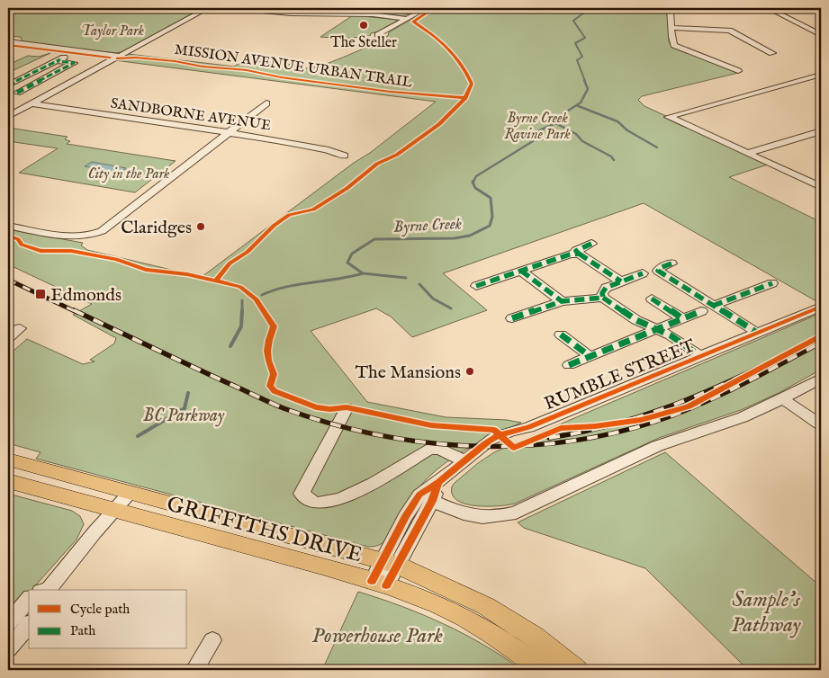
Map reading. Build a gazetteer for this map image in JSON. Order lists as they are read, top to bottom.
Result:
{
  "streets": {
    "main road": ["GRIFFITHS DRIVE"],
    "street": ["SANDBORNE AVENUE", "RUMBLE STREET"],
    "cycle path": ["MISSION AVENUE URBAN TRAIL"]
  },
  "crossings": [
    ["RUMBLE STREET", "GRIFFITHS DRIVE"]
  ],
  "water": ["Byrne Creek"],
  "parks": [
    "Taylor Park",
    "Byrne Creek Ravine Park",
    "City in the Park",
    "BC Parkway",
    "Sample's Pathway",
    "Powerhouse Park"
  ],
  "places": {
    "other": ["The Steller", "Claridges", "The Mansions"],
    "transit": ["Edmonds"]
  },
  "legend": ["Cycle path", "Path"]
}
